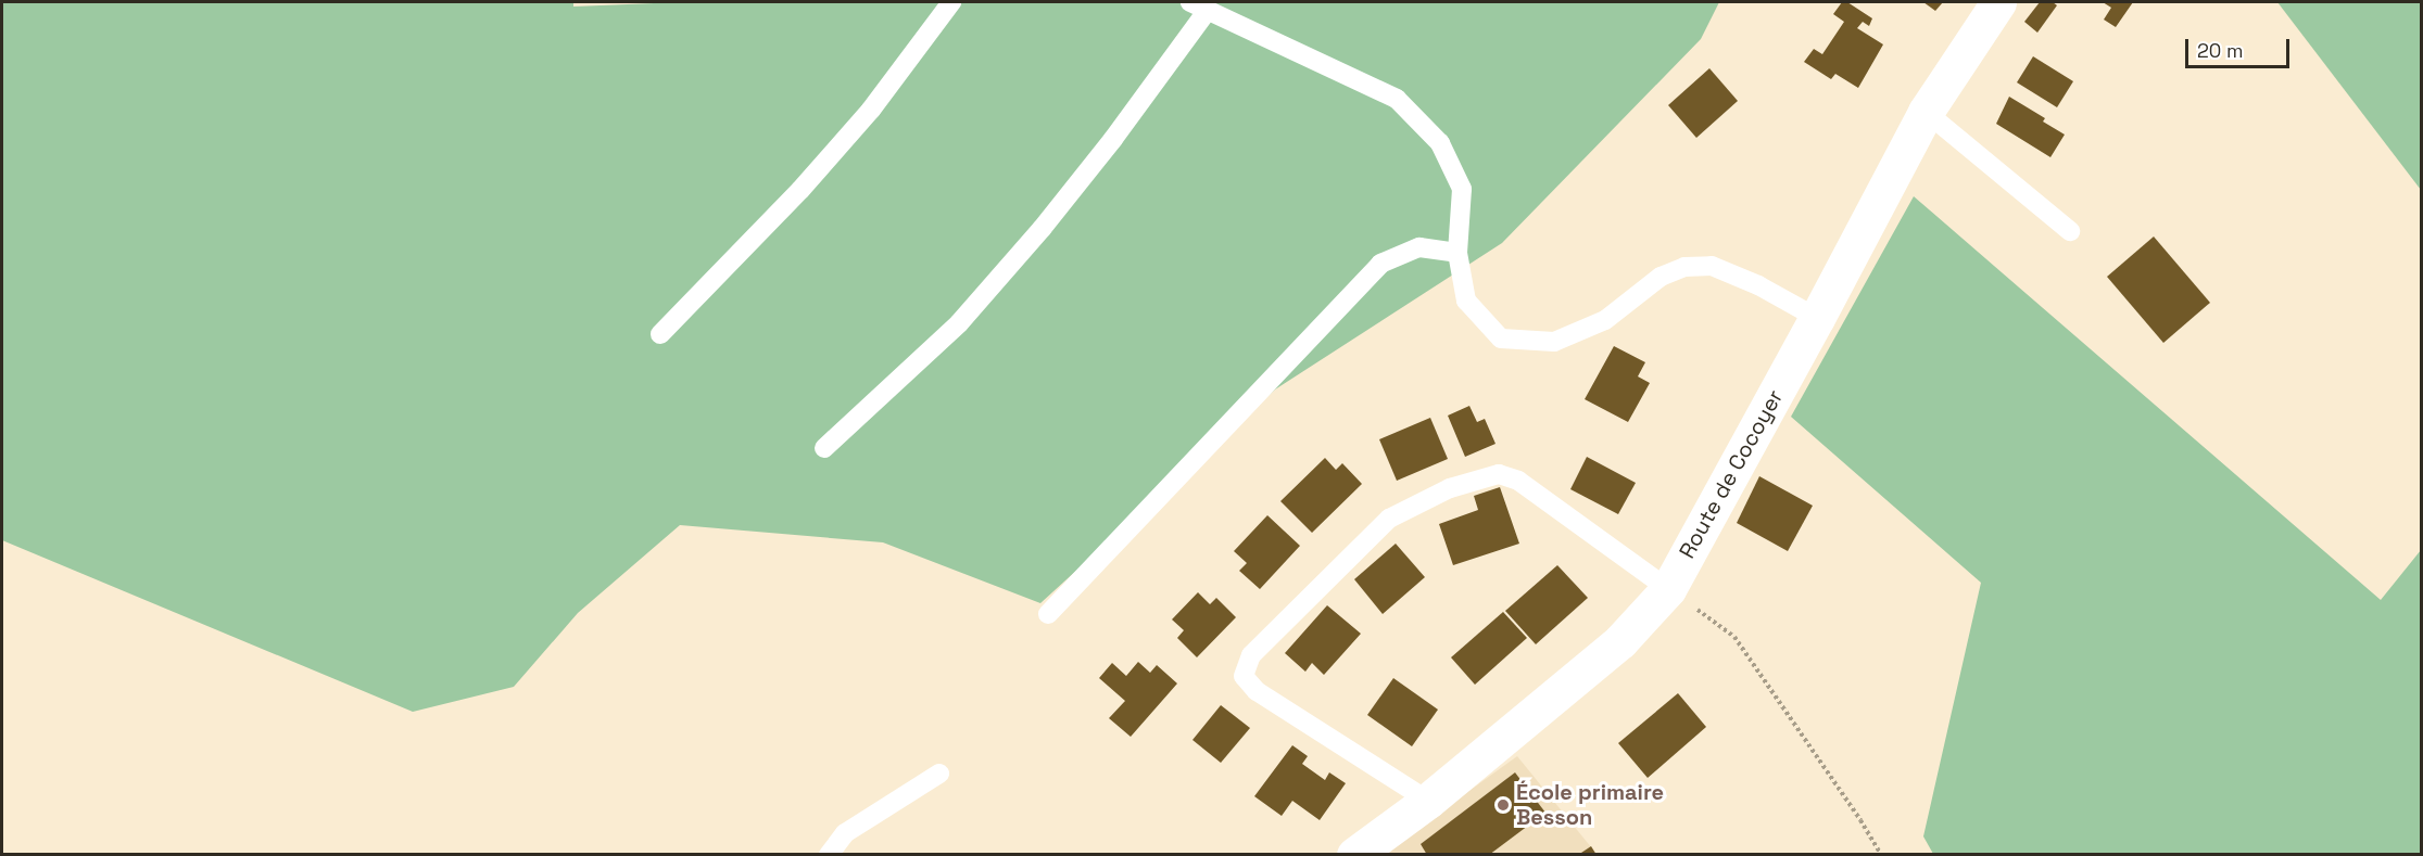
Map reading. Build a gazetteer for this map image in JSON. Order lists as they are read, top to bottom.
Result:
{
  "streets": {
    "street": ["Route de Cocoyer"]
  },
  "places": ["École primaire Besson"],
  "scale_bar": "20 m"
}
